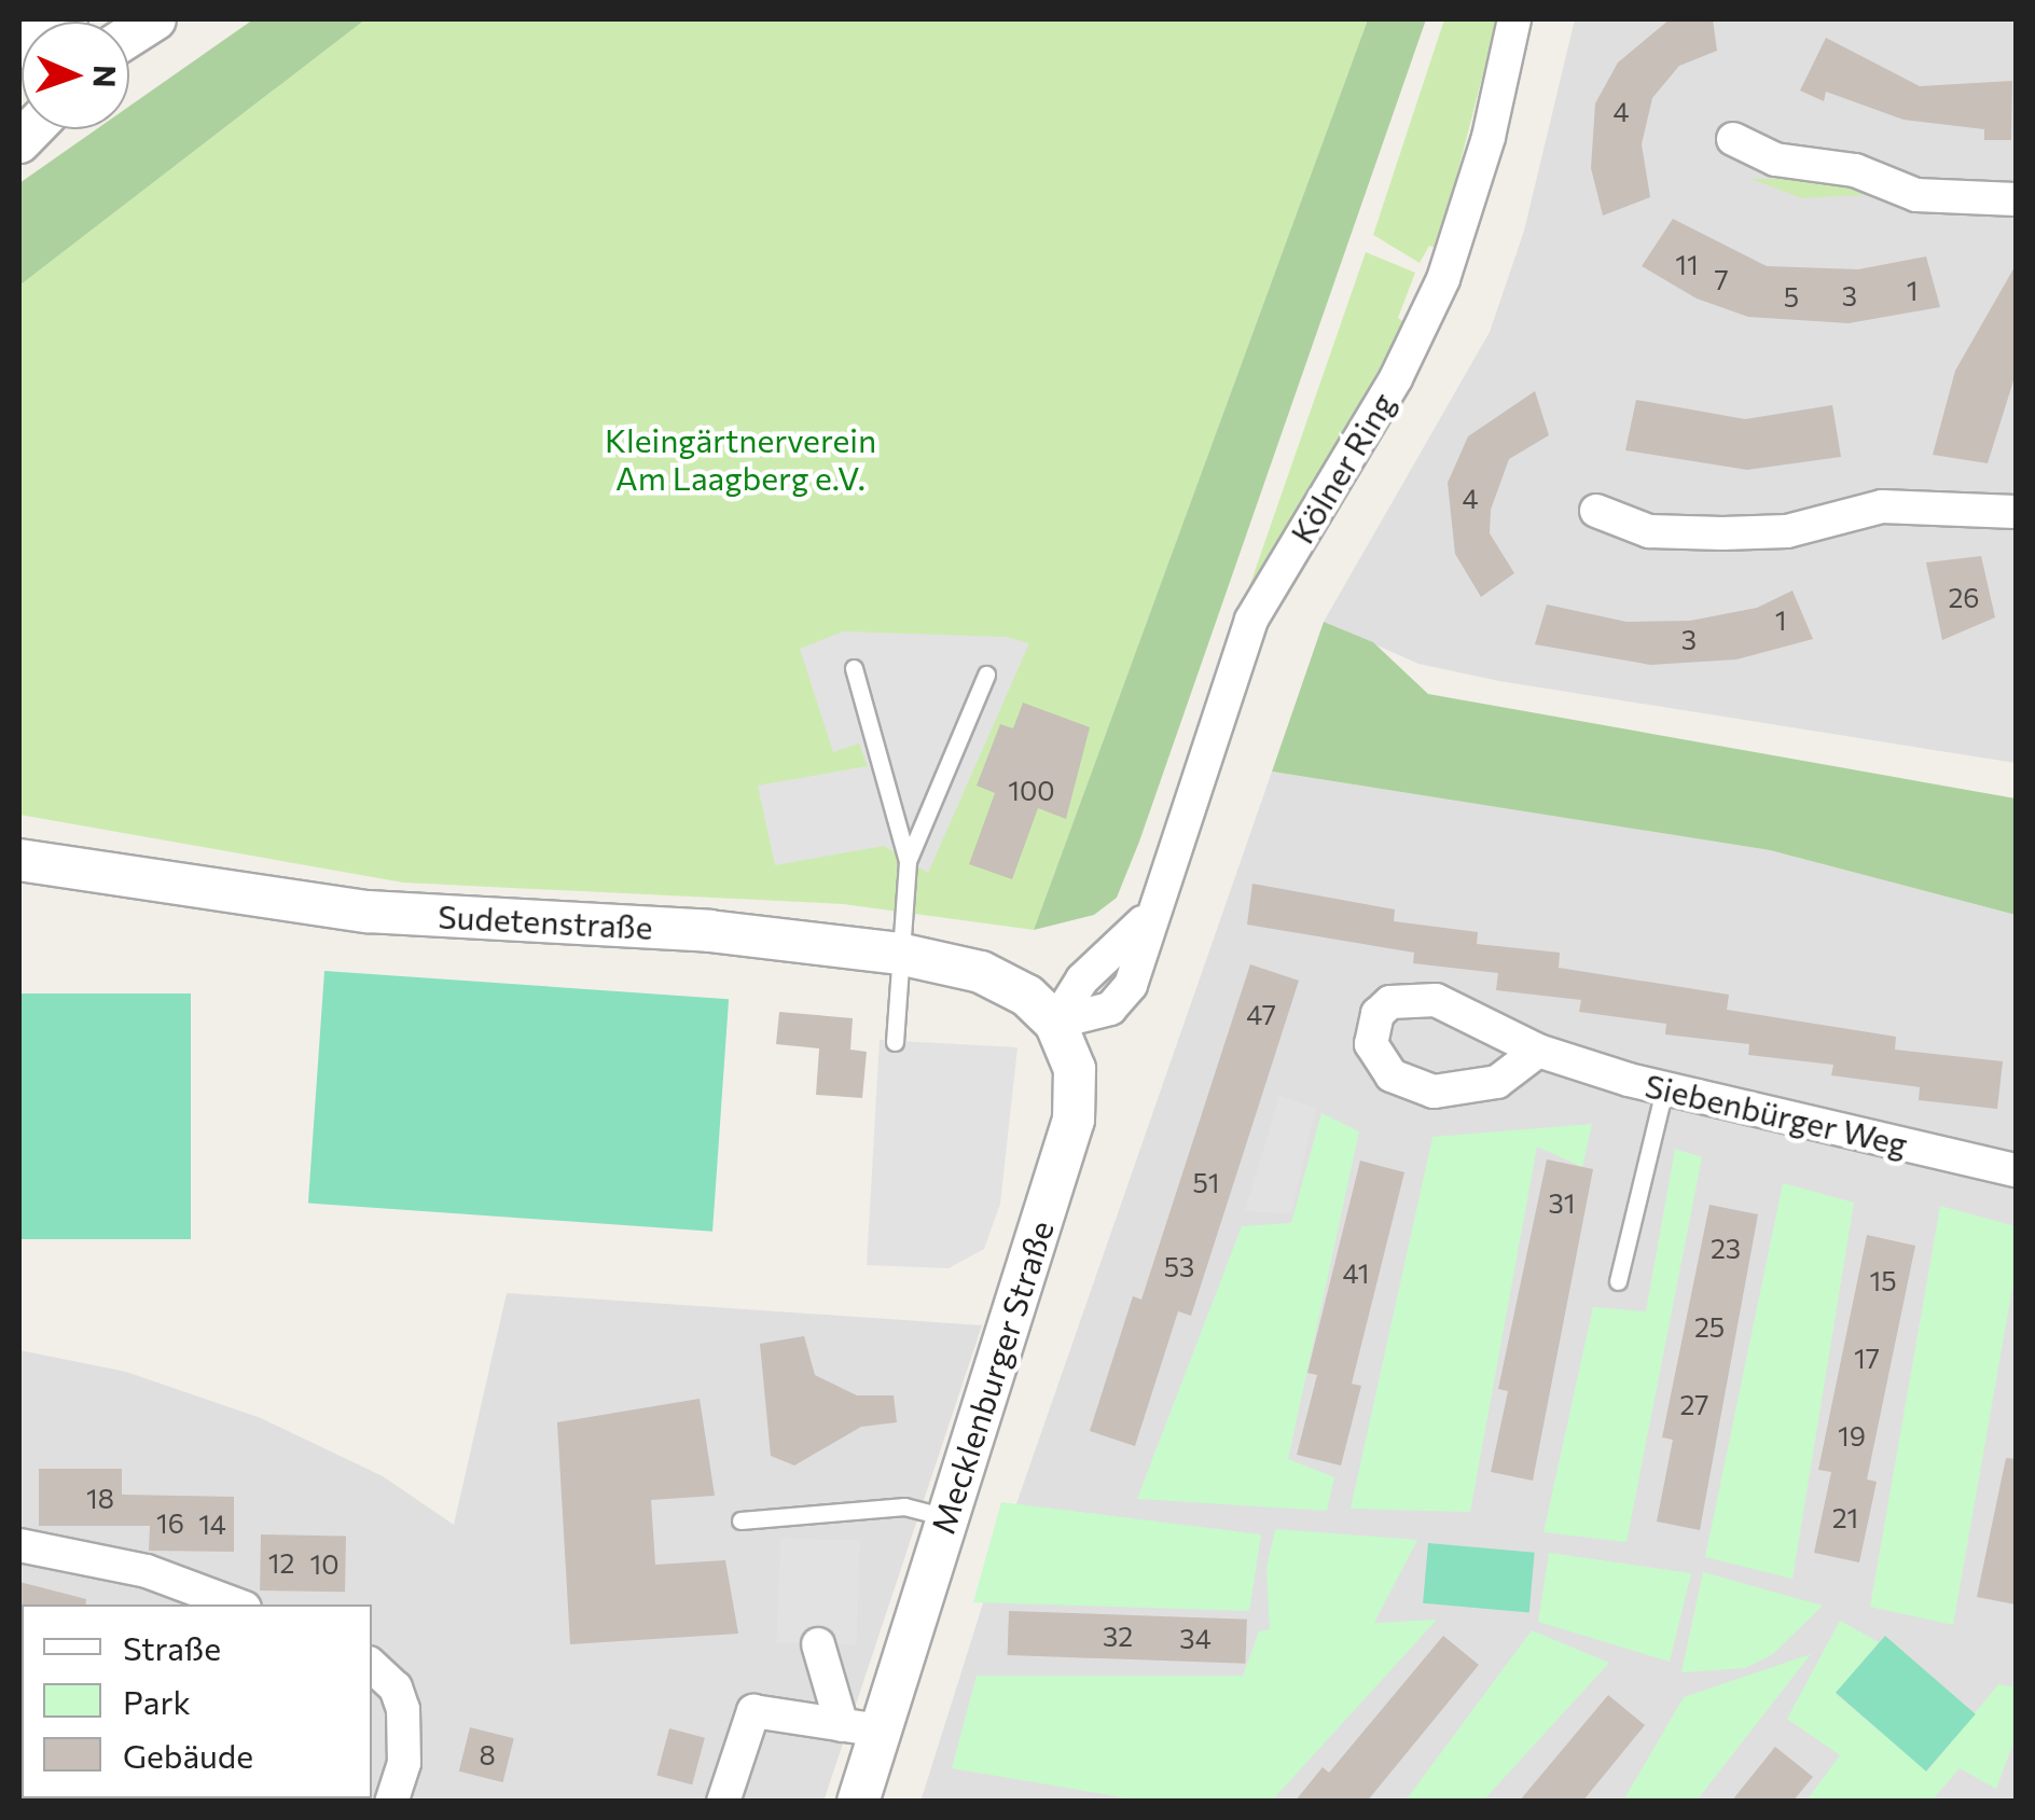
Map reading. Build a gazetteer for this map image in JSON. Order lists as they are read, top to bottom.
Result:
{
  "streets": {
    "street": [
      "Kölner Ring",
      "Sudetenstraße",
      "Siebenbürger Weg",
      "Mecklenburger Straße"
    ]
  },
  "crossings": [
    ["Kölner Ring", "Sudetenstraße"],
    ["Kölner Ring", "Mecklenburger Straße"],
    ["Sudetenstraße", "Mecklenburger Straße"]
  ],
  "parks": ["Kleingärtnerverein Am Laagberg e.V."],
  "house_numbers": [
    "4",
    "11",
    "7",
    "1",
    "3",
    "5",
    "4",
    "26",
    "1",
    "3",
    "100",
    "47",
    "51",
    "31",
    "23",
    "53",
    "41",
    "15",
    "25",
    "17",
    "27",
    "19",
    "18",
    "21",
    "16",
    "14",
    "12",
    "10",
    "32",
    "34",
    "8"
  ],
  "legend": ["Straße", "Park", "Gebäude"],
  "north": "right"
}
